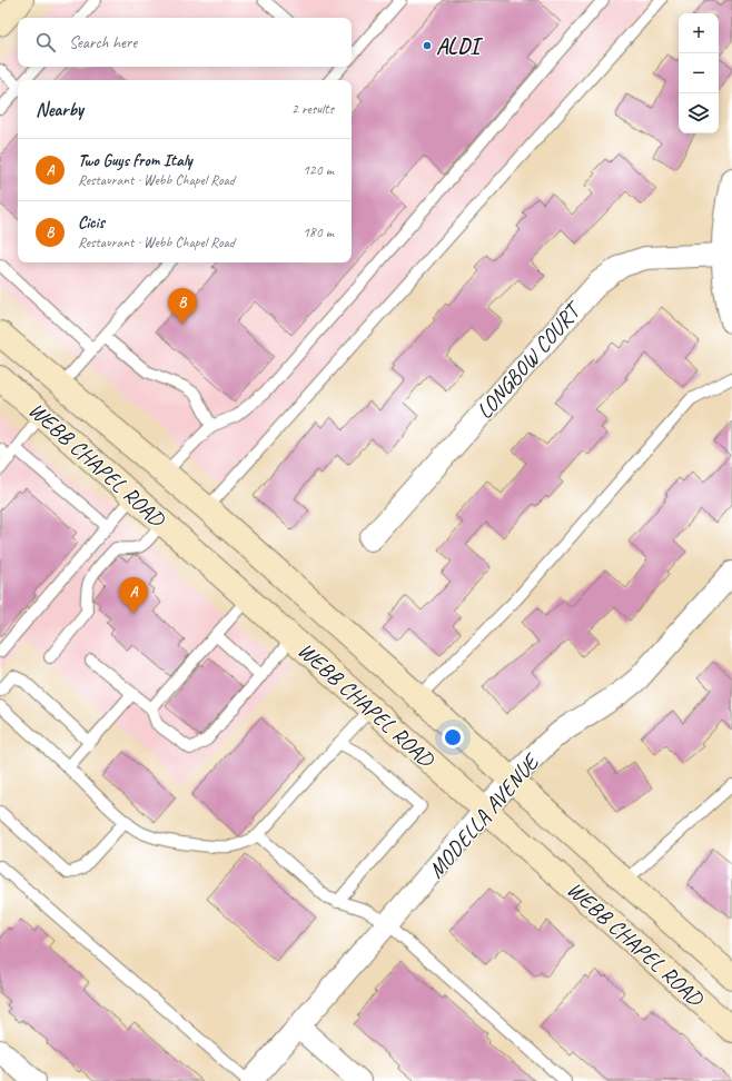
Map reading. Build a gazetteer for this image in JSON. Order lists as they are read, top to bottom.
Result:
{
  "streets": {
    "main road": ["WEBB CHAPEL ROAD"],
    "street": ["LONGBOW COURT", "MODELLA AVENUE"]
  },
  "crossings": [
    ["WEBB CHAPEL ROAD", "MODELLA AVENUE"]
  ],
  "places": ["ALDI"],
  "page": {
    "map_buttons": ["+", "−"],
    "search": "Search here",
    "heading": ["Nearby", "2 results"],
    "list": [
      {
        "mark": "A",
        "name": "Two Guys from Italy",
        "note": "Restaurant · Webb Chapel Road",
        "value": "120 m"
      },
      {
        "mark": "B",
        "name": "Cicis",
        "note": "Restaurant · Webb Chapel Road",
        "value": "180 m"
      }
    ],
    "pins": ["B", "A"]
  }
}
